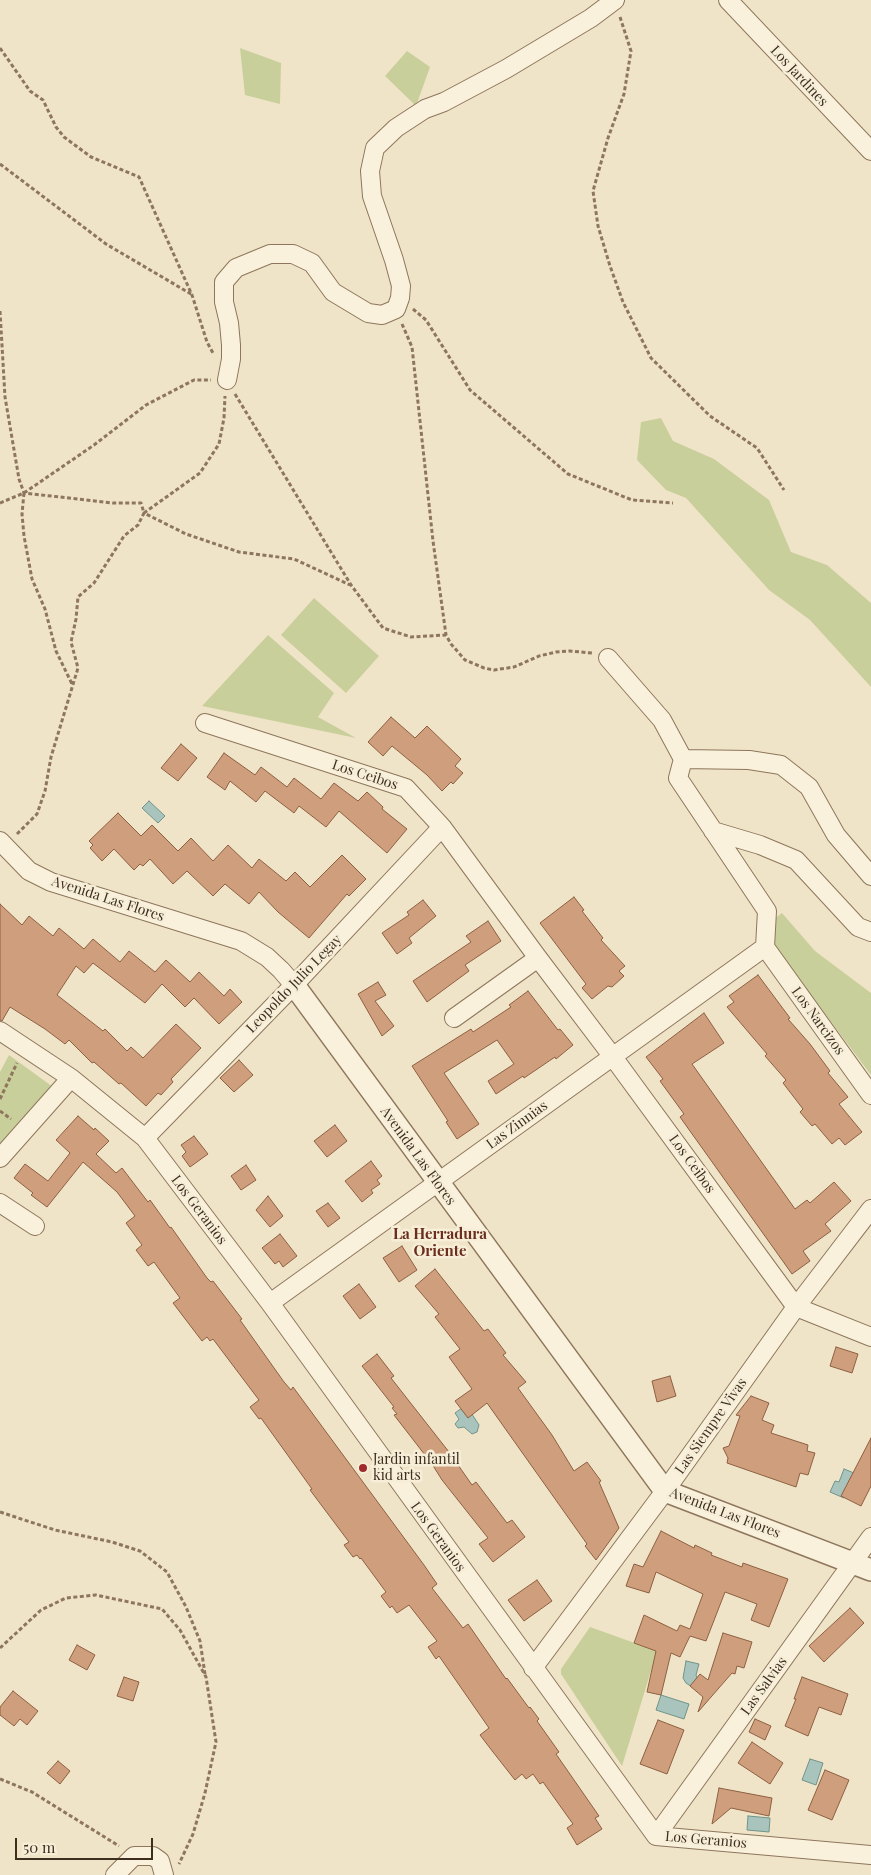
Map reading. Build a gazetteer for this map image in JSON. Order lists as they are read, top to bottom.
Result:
{
  "streets": {
    "street": [
      "Los Jardines",
      "Los Ceibos",
      "Avenida Las Flores",
      "Leopoldo Julio Legay",
      "Los Narcizos",
      "Las Zinnias",
      "Los Geranios",
      "Las Siempre Vivas",
      "Las Salvias"
    ]
  },
  "crossings": [
    ["Los Ceibos", "Leopoldo Julio Legay"],
    ["Los Ceibos", "Las Zinnias"],
    ["Los Ceibos", "Las Siempre Vivas"],
    ["Avenida Las Flores", "Leopoldo Julio Legay"],
    ["Avenida Las Flores", "Las Zinnias"],
    ["Avenida Las Flores", "Las Siempre Vivas"],
    ["Avenida Las Flores", "Las Salvias"],
    ["Leopoldo Julio Legay", "Los Geranios"],
    ["Los Narcizos", "Las Zinnias"],
    ["Las Zinnias", "Los Geranios"],
    ["Los Geranios", "Las Siempre Vivas"],
    ["Los Geranios", "Las Salvias"]
  ],
  "districts": ["La Herradura Oriente"],
  "places": ["Jardin infantil kid arts"],
  "scale_bar": "50 m"
}
